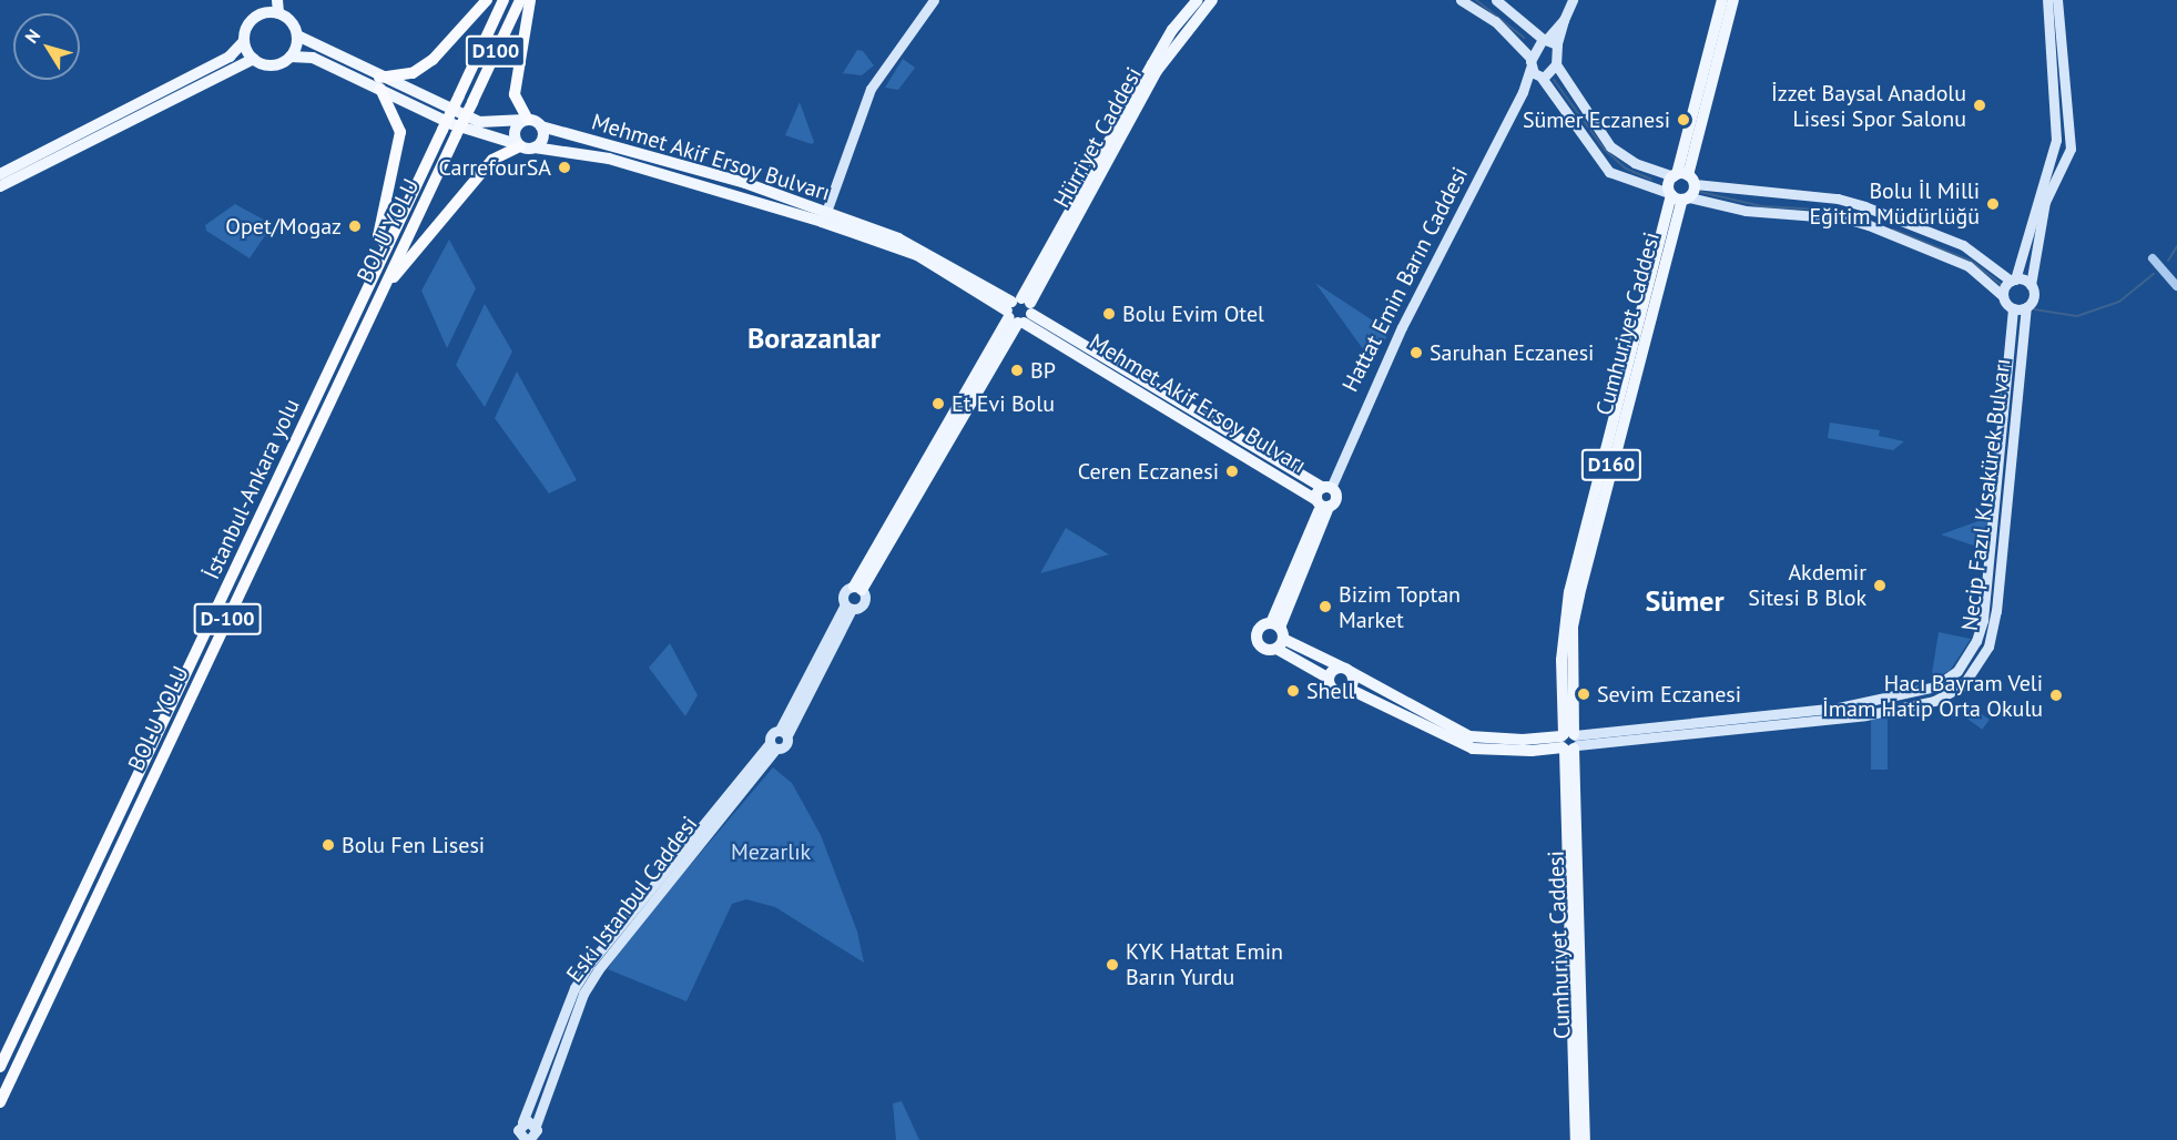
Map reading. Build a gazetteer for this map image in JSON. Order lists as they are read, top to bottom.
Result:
{
  "streets": {
    "highway": [
      "D100",
      "BOLU YOLU",
      "İstanbul-Ankara yolu",
      "D-100"
    ],
    "main road": [
      "Hürriyet Caddesi",
      "Mehmet Akif Ersoy Bulvarı",
      "Hattat Emin Barın Caddesi",
      "Cumhuriyet Caddesi",
      "D160",
      "Necip Fazıl Kısakürek Bulvarı",
      "Eski Istanbul Caddesi"
    ]
  },
  "crossings": [
    ["Hürriyet Caddesi", "Mehmet Akif Ersoy Bulvarı"],
    ["Mehmet Akif Ersoy Bulvarı", "Hattat Emin Barın Caddesi"],
    ["BOLU YOLU", "İstanbul-Ankara yolu"],
    ["Cumhuriyet Caddesi", "Necip Fazıl Kısakürek Bulvarı"]
  ],
  "districts": ["Borazanlar", "Sümer"],
  "parks": ["Mezarlık"],
  "places": [
    "İzzet Baysal Anadolu Lisesi Spor Salonu",
    "Sümer Eczanesi",
    "CarrefourSA",
    "Bolu İl Milli Eğitim Müdürlüğü",
    "Opet/Mogaz",
    "Bolu Evim Otel",
    "Saruhan Eczanesi",
    "BP",
    "Et Evi Bolu",
    "Ceren Eczanesi",
    "Akdemir Sitesi B Blok",
    "Bizim Toptan Market",
    "Shell",
    "Sevim Eczanesi",
    "Hacı Bayram Veli İmam Hatip Orta Okulu",
    "Bolu Fen Lisesi",
    "KYK Hattat Emin Barın Yurdu"
  ],
  "north": "top left"
}
